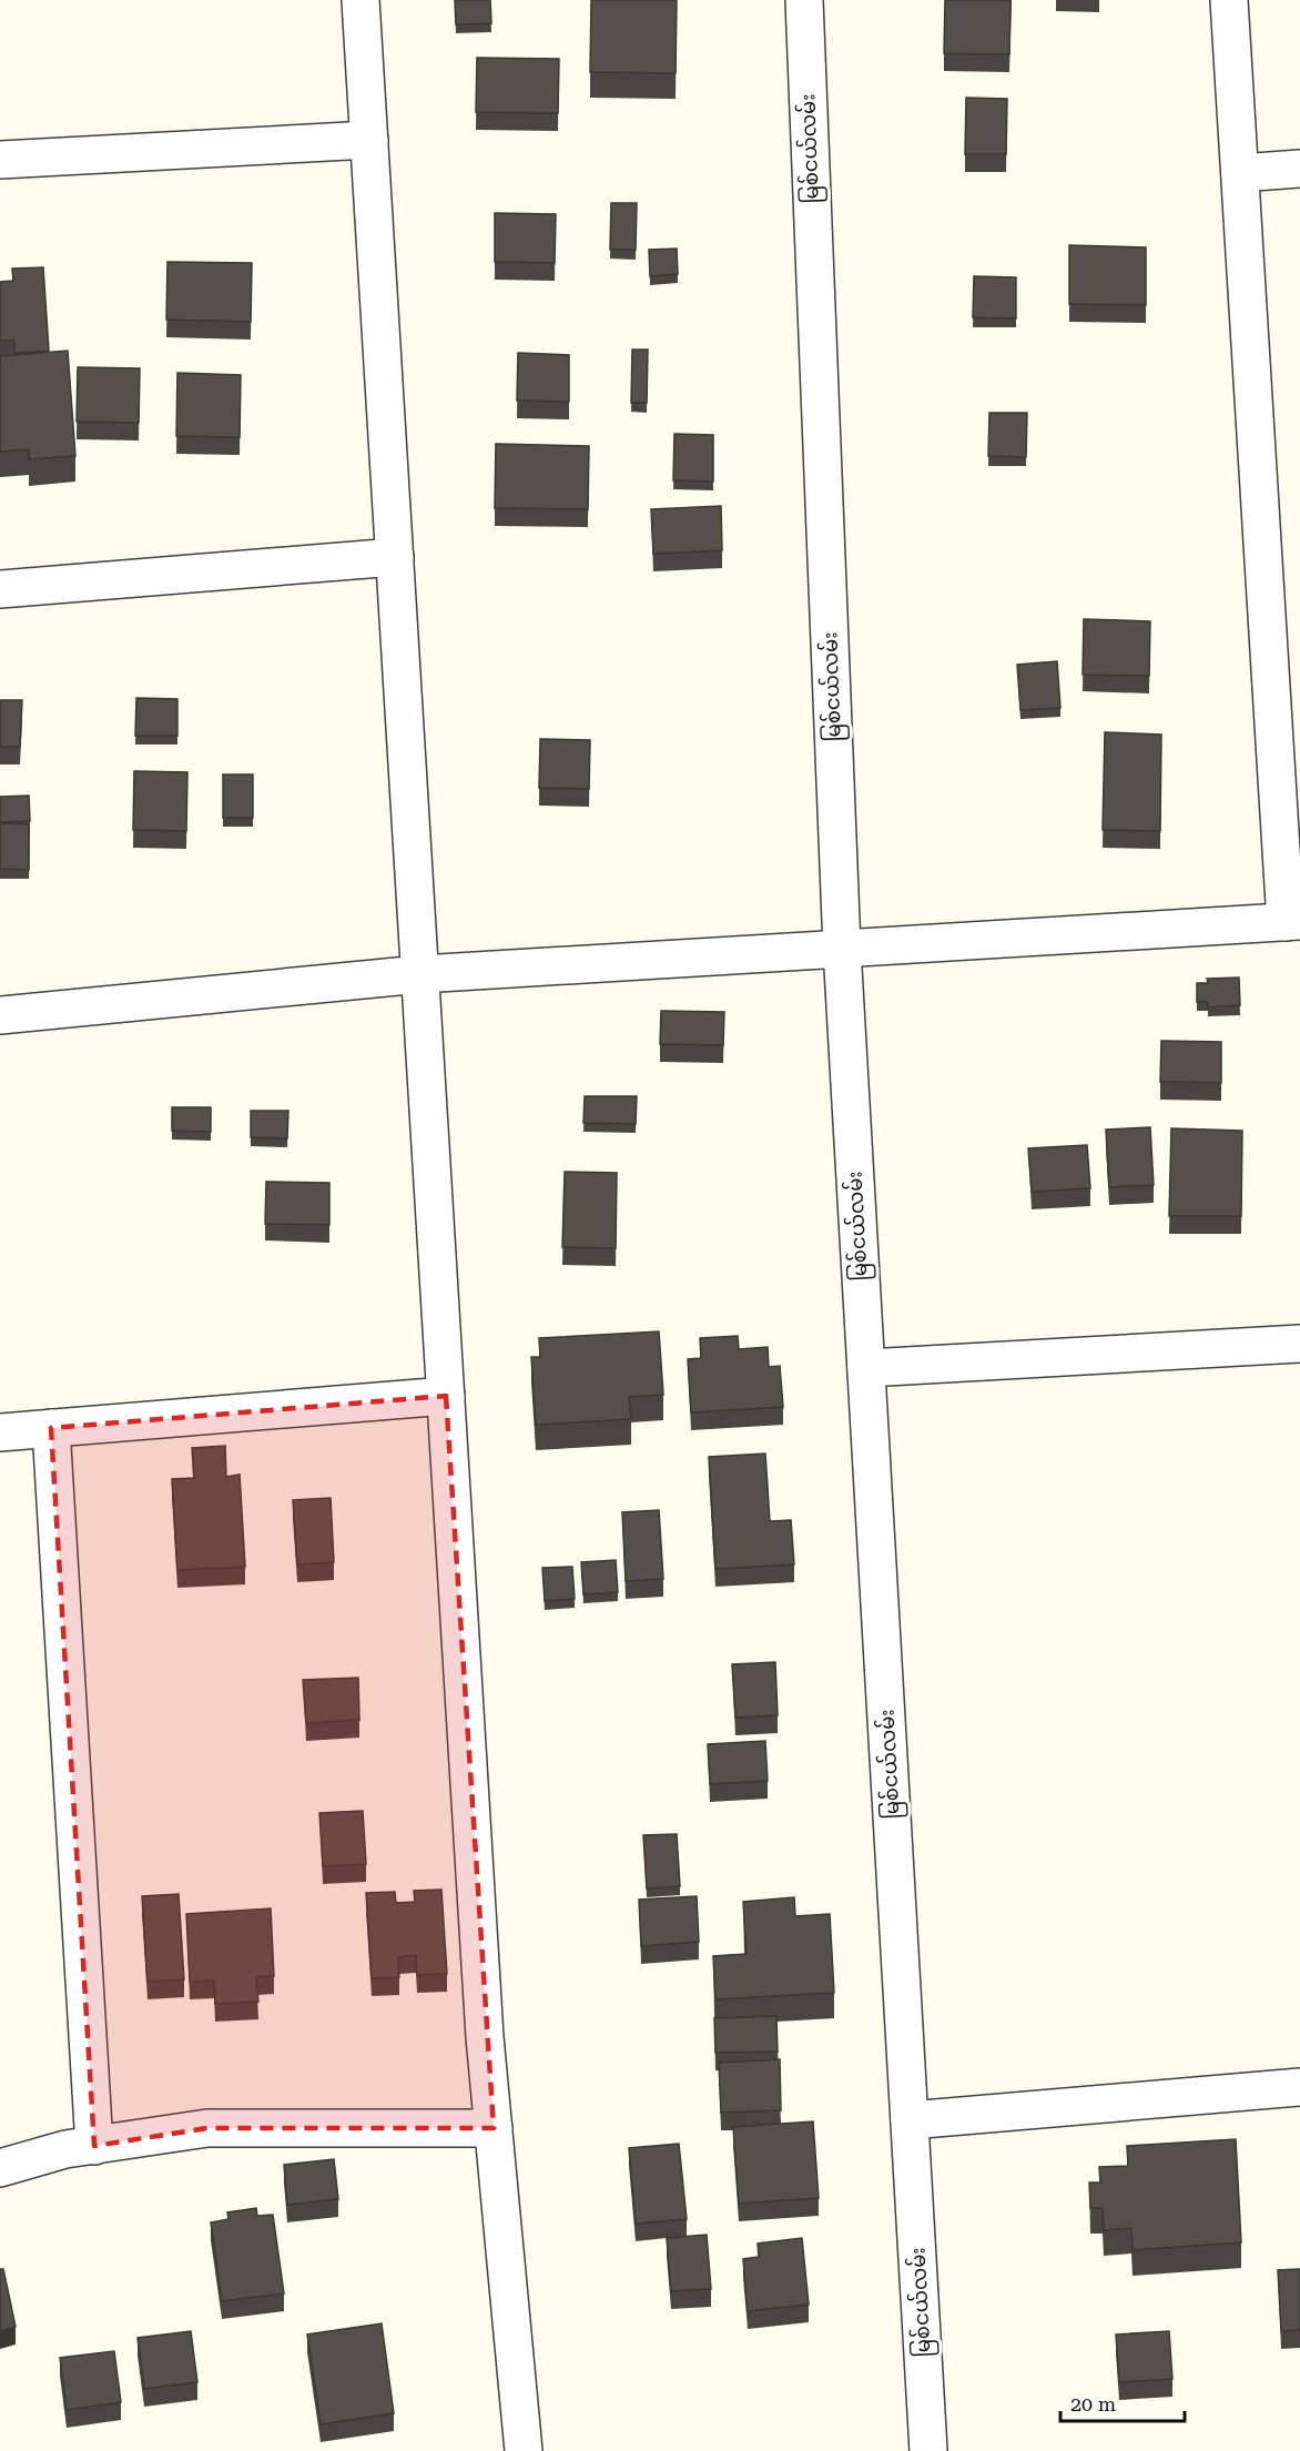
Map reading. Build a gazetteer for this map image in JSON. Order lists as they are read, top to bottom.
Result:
{
  "streets": {
    "street": ["မြစ်ငယ်လမ်း"]
  },
  "scale_bar": "20 m"
}
